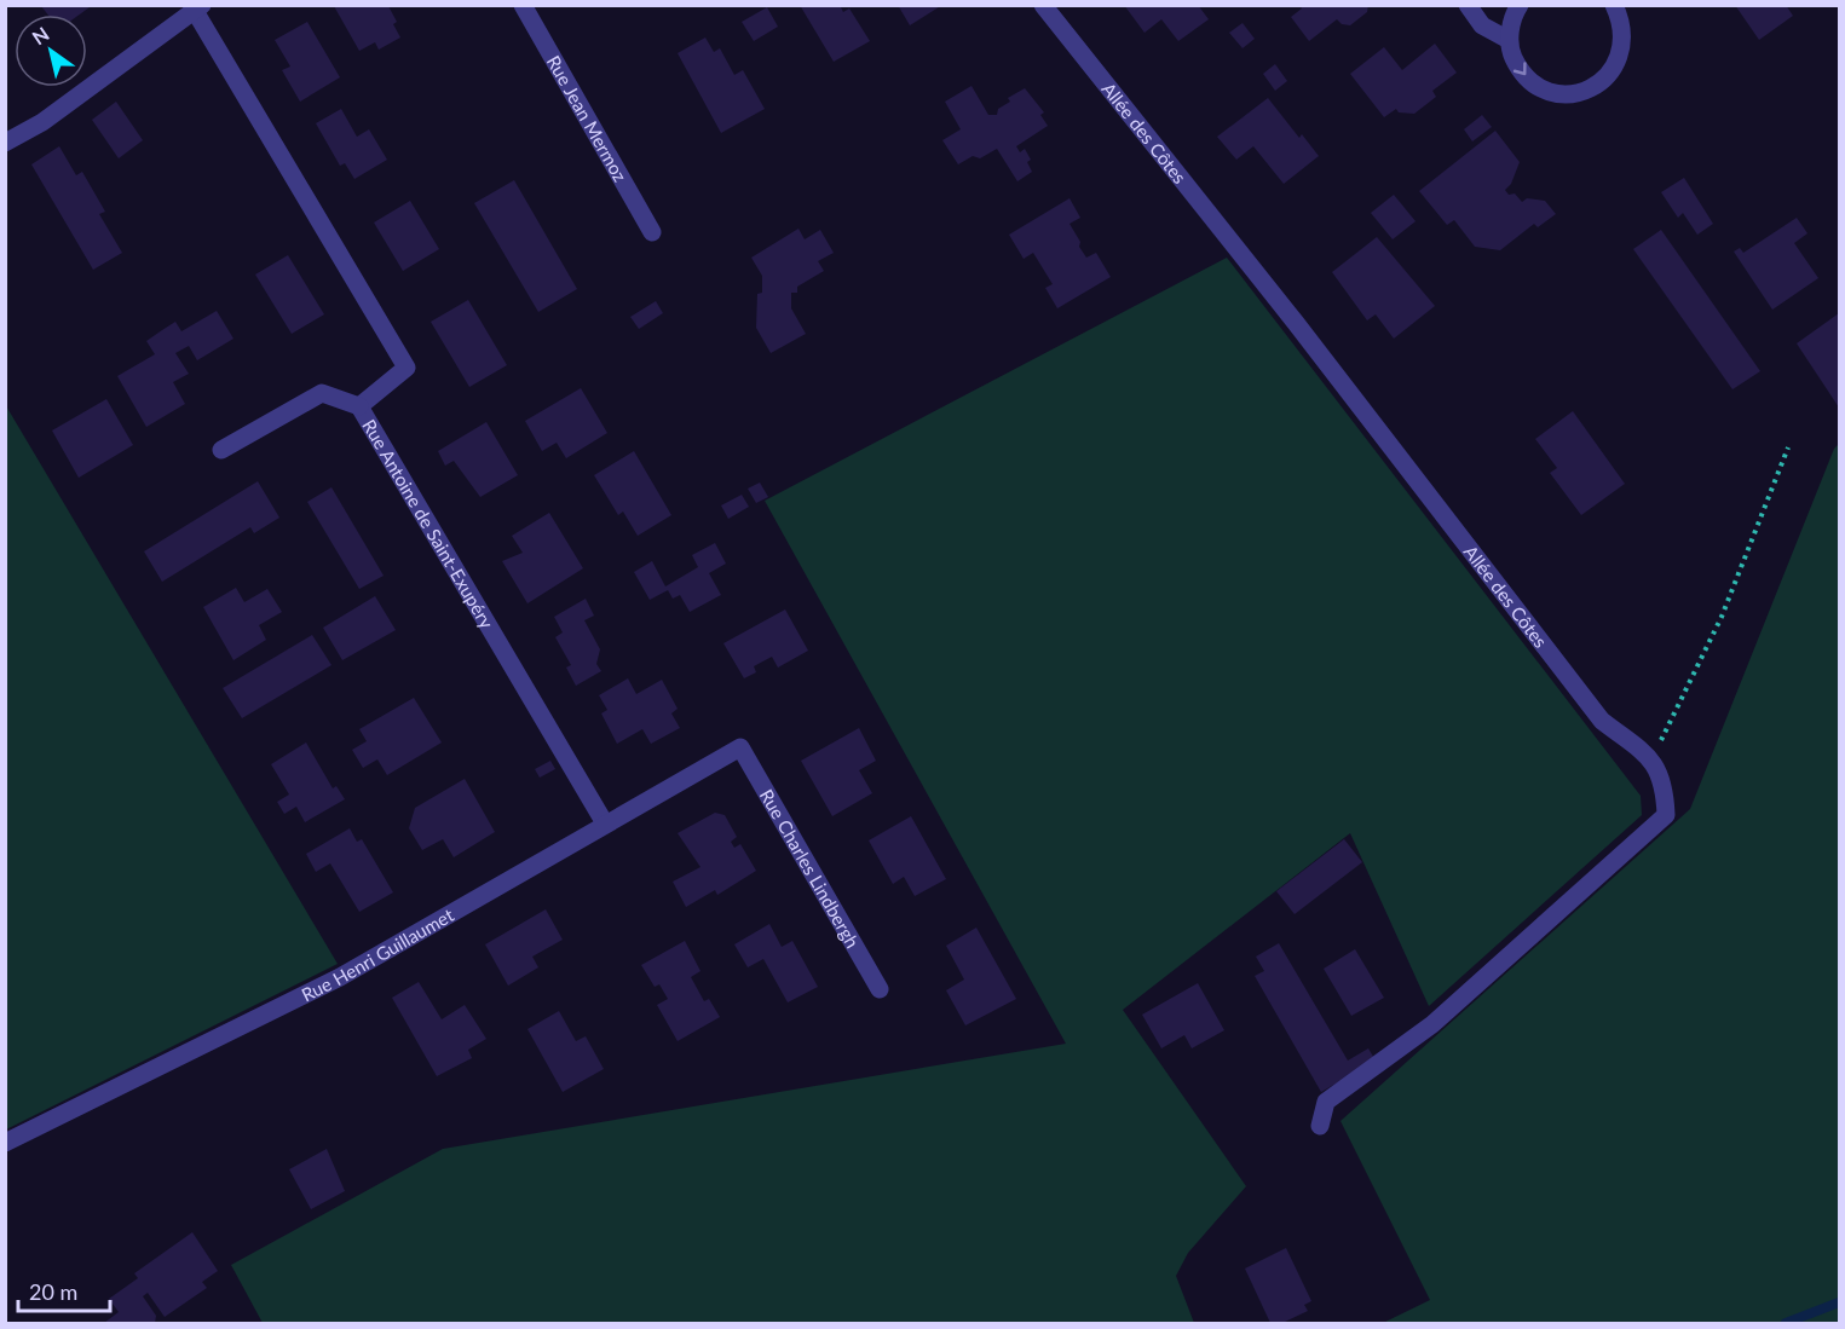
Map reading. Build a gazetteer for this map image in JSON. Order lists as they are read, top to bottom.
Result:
{
  "streets": {
    "street": [
      "Rue Jean Mermoz",
      "Allée des Côtes",
      "Rue Antoine de Saint-Exupéry",
      "Rue Charles Lindbergh",
      "Rue Henri Guillaumet"
    ]
  },
  "crossings": [
    ["Rue Antoine de Saint-Exupéry", "Rue Henri Guillaumet"],
    ["Rue Charles Lindbergh", "Rue Henri Guillaumet"]
  ],
  "scale_bar": "20 m",
  "north": "top left"
}
